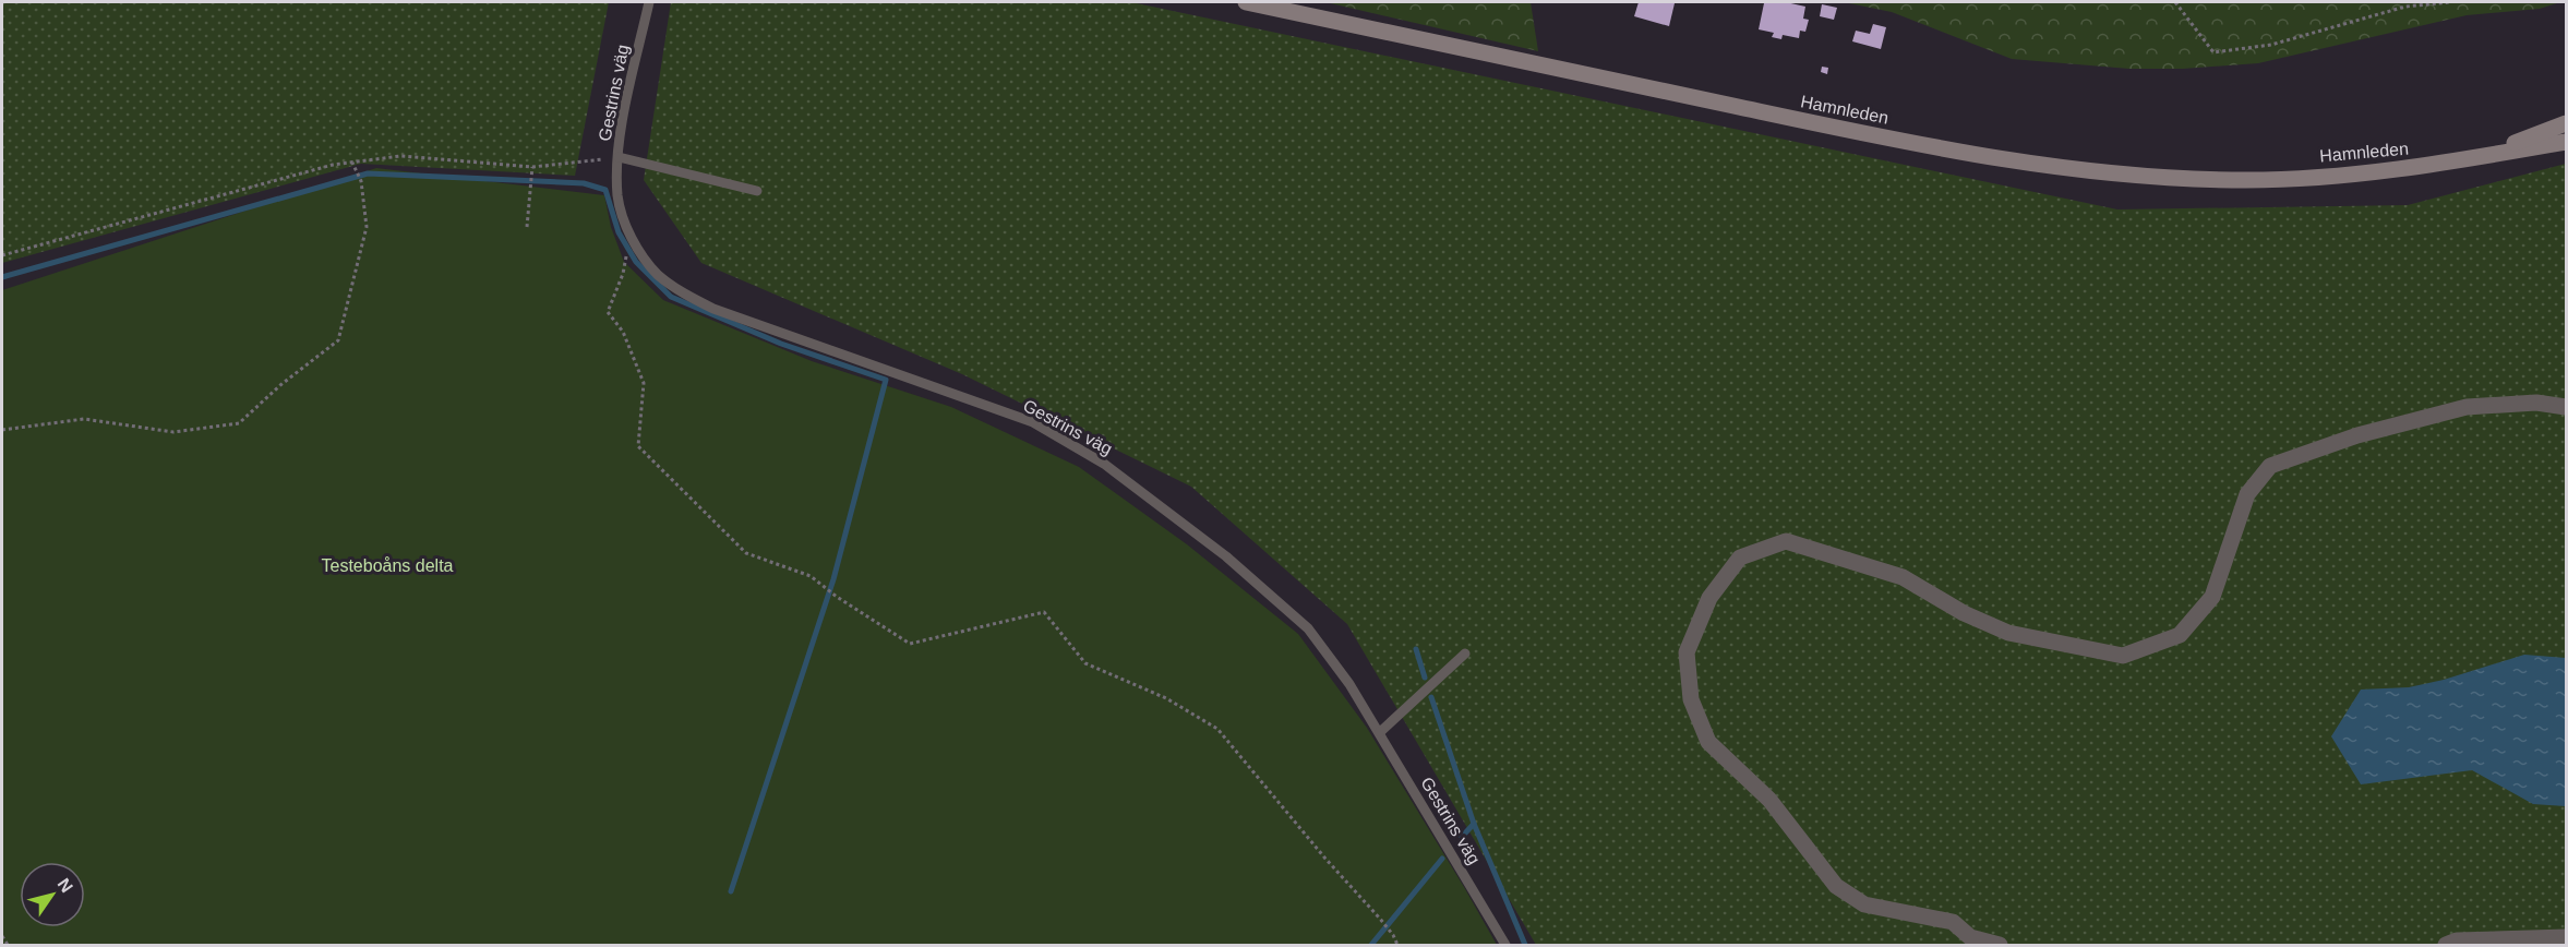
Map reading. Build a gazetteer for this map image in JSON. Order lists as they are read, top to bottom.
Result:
{
  "streets": {
    "main road": ["Hamnleden"],
    "lane": ["Gestrins väg"]
  },
  "parks": ["Testeboåns delta"],
  "north": "top right"
}
